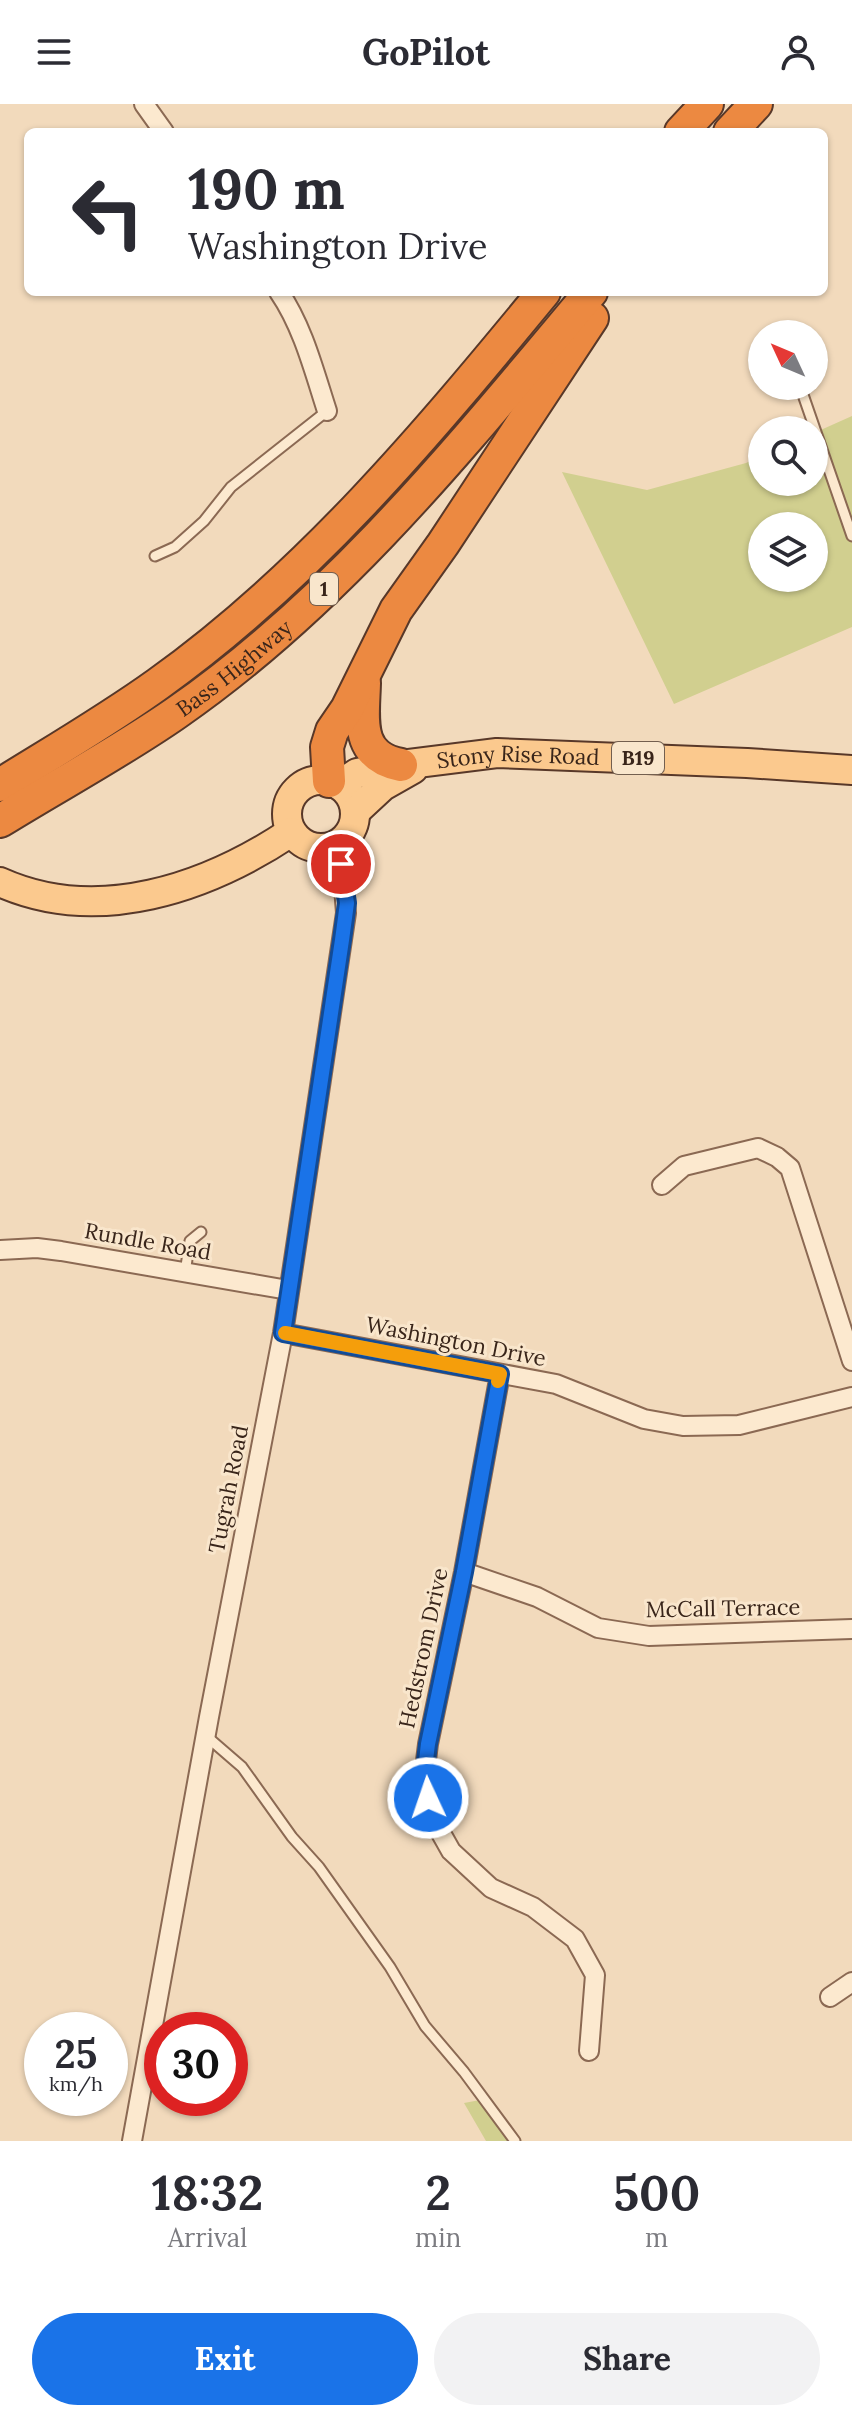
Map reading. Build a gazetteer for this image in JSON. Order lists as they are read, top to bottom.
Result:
{
  "streets": {
    "highway": ["1", "Bass Highway"],
    "main road": ["B19", "Stony Rise Road"],
    "street": [
      "Rundle Road",
      "Washington Drive",
      "Tugrah Road",
      "McCall Terrace",
      "Hedstrom Drive"
    ]
  },
  "crossings": [
    ["B19", "Stony Rise Road"],
    ["B19", "Tugrah Road"],
    ["Stony Rise Road", "Tugrah Road"],
    ["Rundle Road", "Tugrah Road"],
    ["Washington Drive", "Tugrah Road"],
    ["Washington Drive", "Hedstrom Drive"],
    ["McCall Terrace", "Hedstrom Drive"]
  ],
  "north": "top left",
  "page": {
    "header": "GoPilot",
    "turn": ["190 m", "Washington Drive"],
    "speed": "25 km/h",
    "limit": "30",
    "eta": [
      "18:32",
      "Arrival",
      "2",
      "min",
      "500",
      "m"
    ],
    "buttons": ["Exit", "Share"]
  }
}
